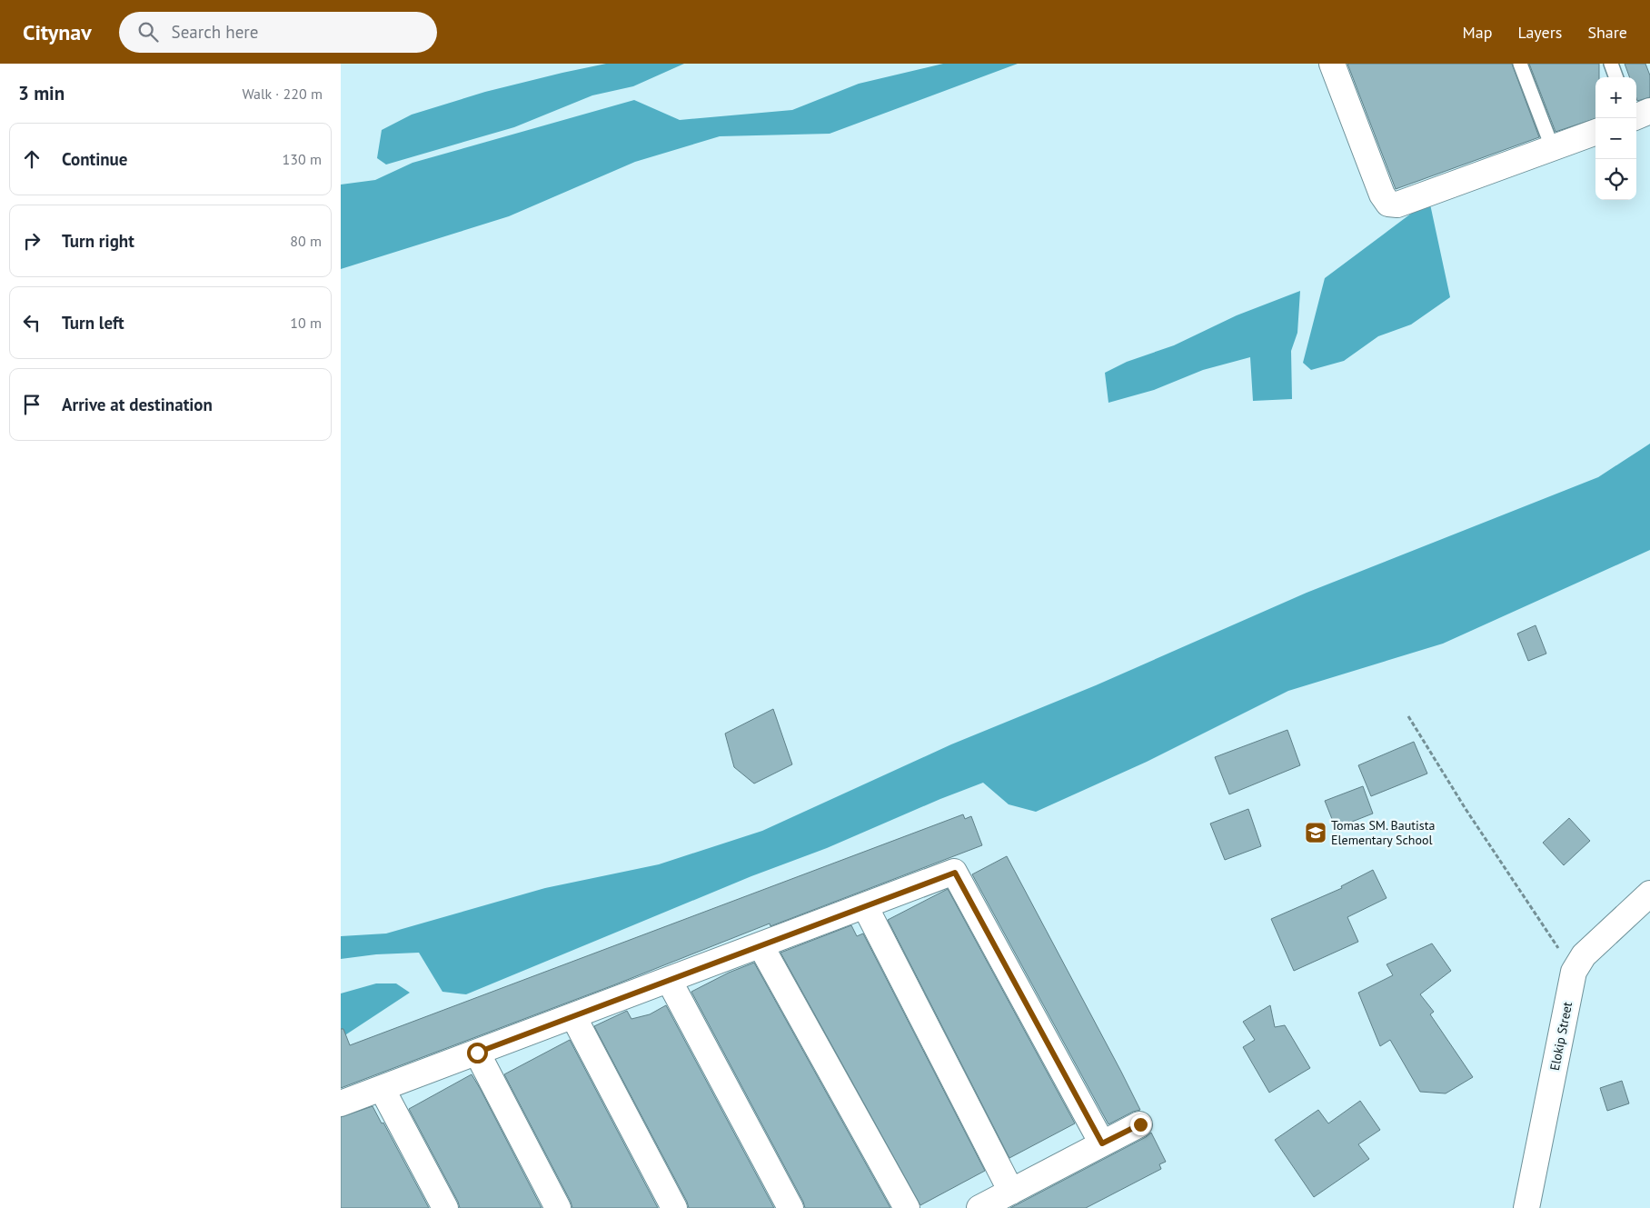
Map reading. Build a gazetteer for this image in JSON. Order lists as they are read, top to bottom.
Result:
{
  "streets": {
    "street": ["Elokip Street"]
  },
  "places": {
    "school or university": ["Tomas SM. Bautista Elementary School"]
  },
  "page": {
    "header": "Citynav",
    "search": "Search here",
    "nav": ["Map", "Layers", "Share"],
    "heading": ["3 min", "Walk · 220 m"],
    "map_buttons": ["+", "−"],
    "list": [
      ["Continue", "130 m"],
      ["Turn right", "80 m"],
      ["Turn left", "10 m"],
      "Arrive at destination"
    ]
  }
}
